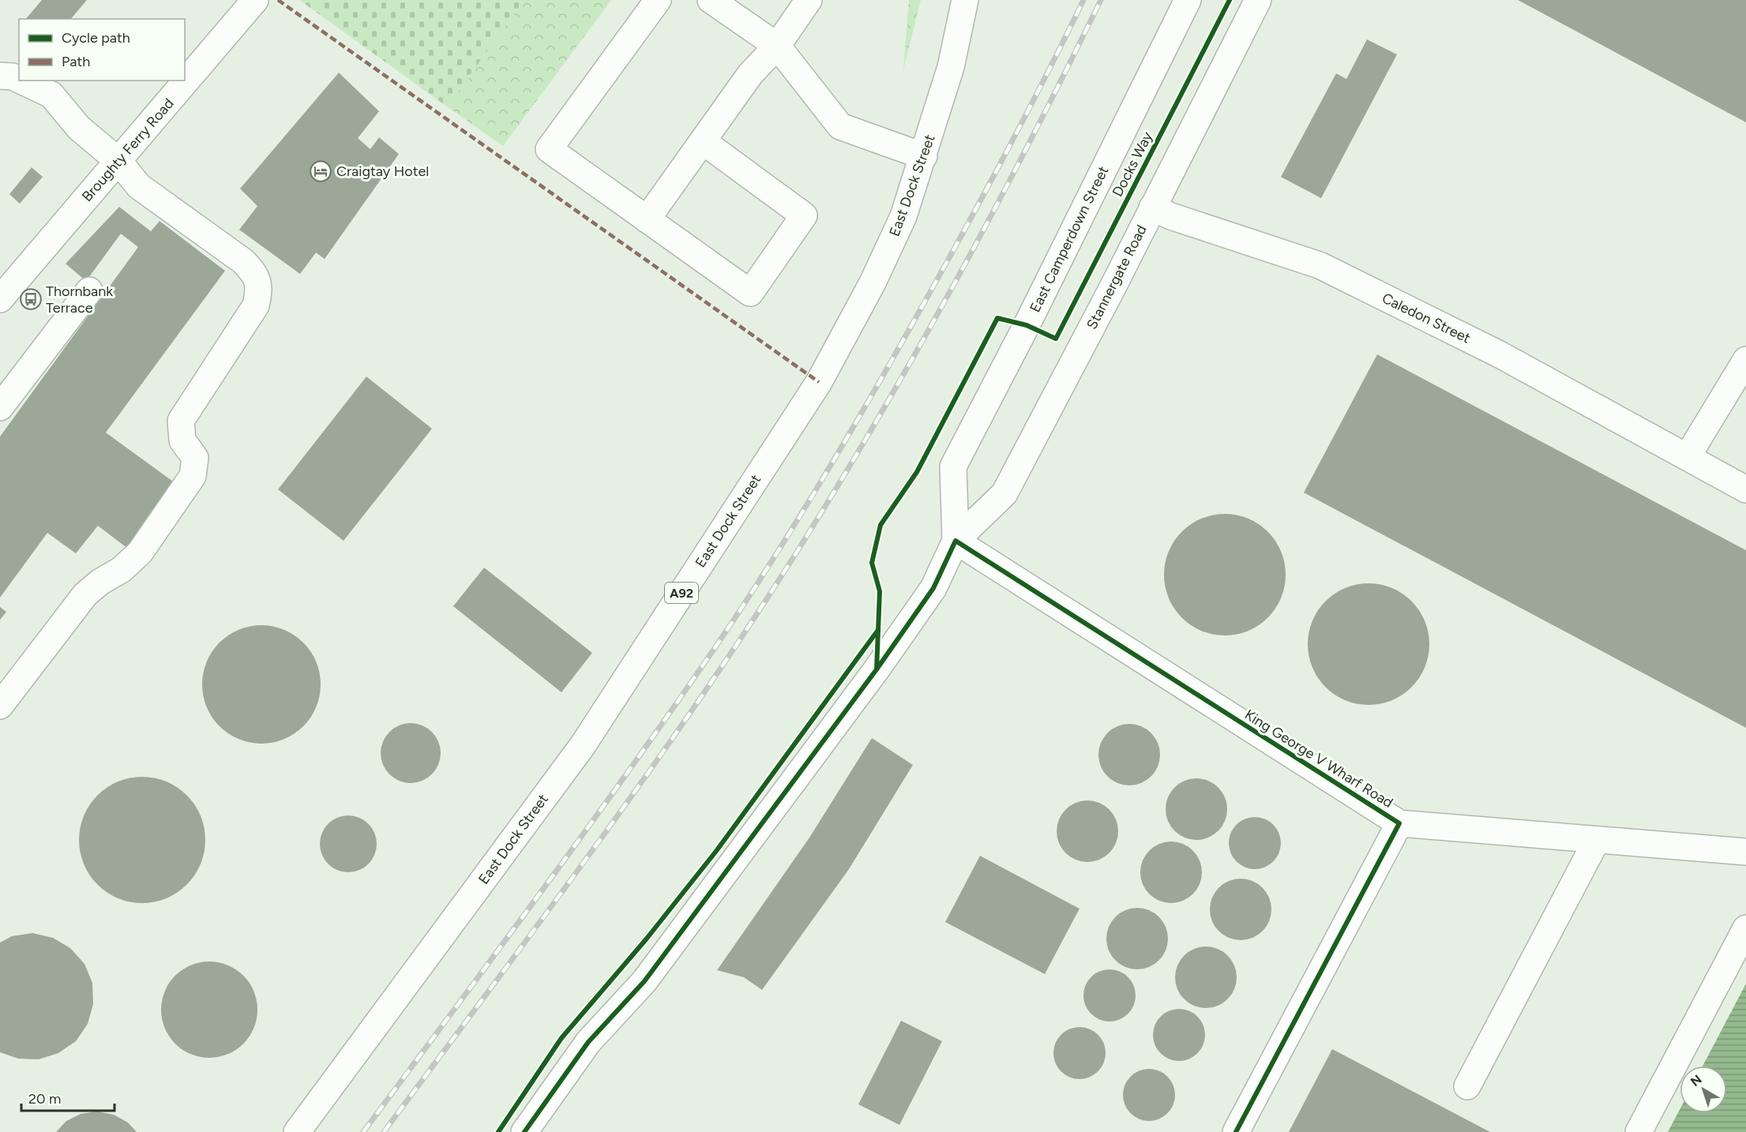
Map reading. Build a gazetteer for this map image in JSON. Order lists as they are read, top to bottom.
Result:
{
  "streets": {
    "main road": [
      "Broughty Ferry Road",
      "East Dock Street",
      "East Camperdown Street",
      "Stannergate Road",
      "Caledon Street",
      "A92",
      "King George V Wharf Road"
    ],
    "cycle path": ["Docks Way"]
  },
  "crossings": [
    ["East Camperdown Street", "Stannergate Road"],
    ["East Camperdown Street", "King George V Wharf Road"],
    ["Stannergate Road", "Caledon Street"],
    ["Stannergate Road", "King George V Wharf Road"]
  ],
  "places": {
    "hotel": ["Craigtay Hotel"],
    "bus stop": ["Thornbank Terrace"]
  },
  "legend": ["Cycle path", "Path"],
  "scale_bar": "20 m",
  "north": "top left"
}
